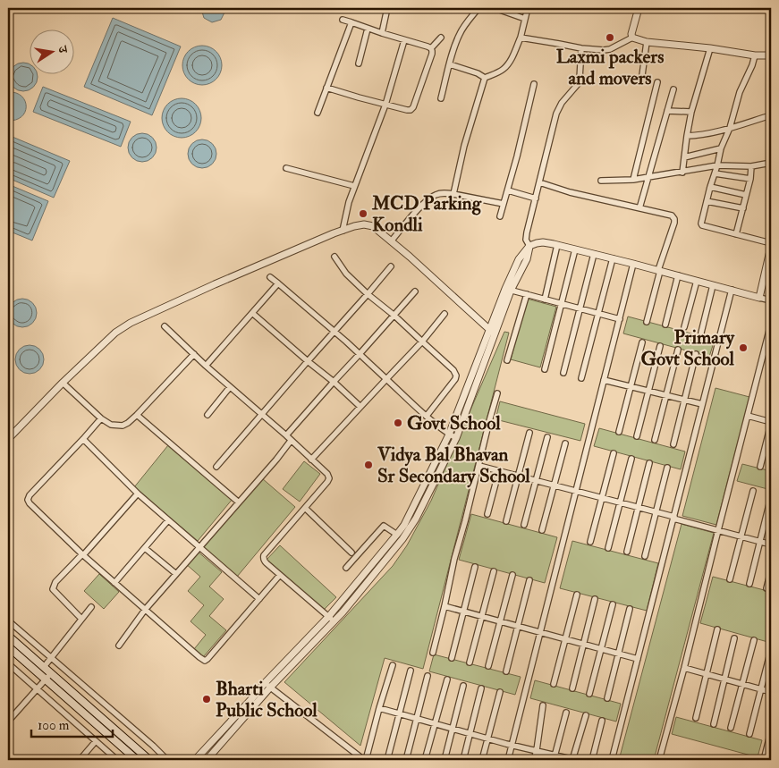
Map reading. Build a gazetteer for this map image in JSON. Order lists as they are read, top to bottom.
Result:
{
  "places": [
    "Laxmi packers and movers",
    "MCD Parking Kondli",
    "Primary Govt School",
    "Govt School",
    "Vidya Bal Bhavan Sr Secondary School",
    "Bharti Public School"
  ],
  "scale_bar": "100 m",
  "north": "right"
}
